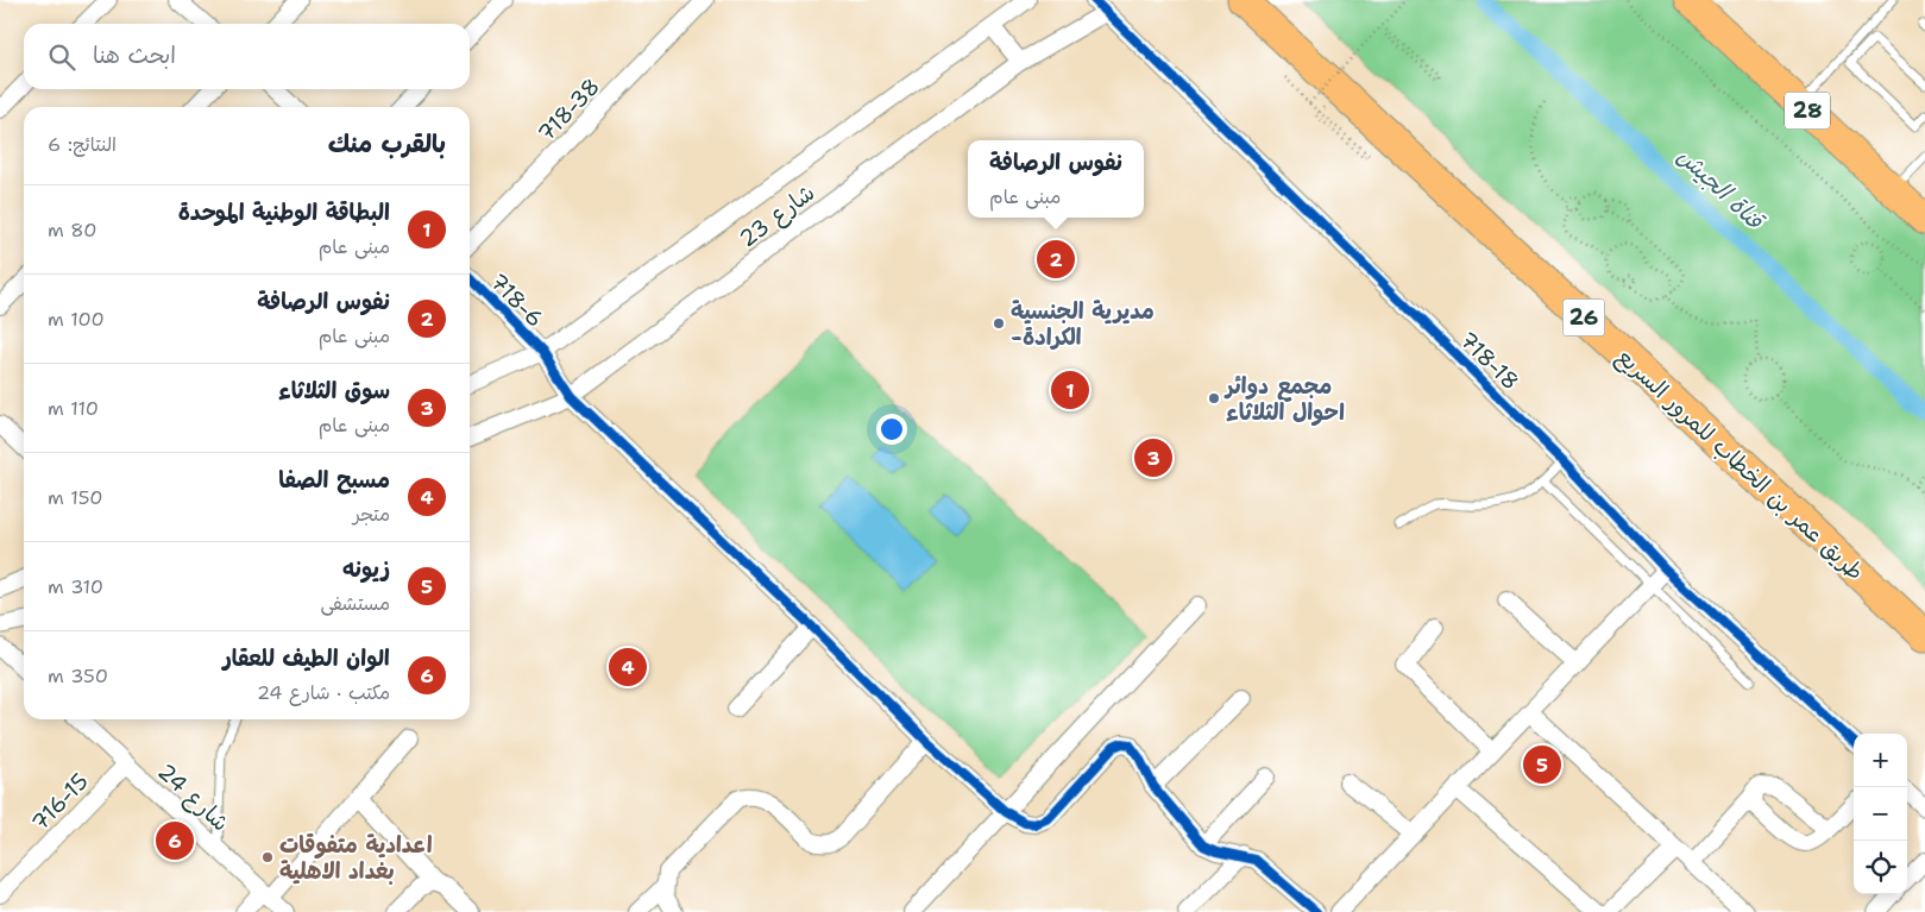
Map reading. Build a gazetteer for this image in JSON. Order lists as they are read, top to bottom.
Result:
{
  "streets": {
    "highway": ["28", "26", "طريق عمر بن الخطاب للمرور السريع"],
    "street": [
      "718-38",
      "شارع 23",
      "718-6",
      "718-18",
      "شارع 24",
      "716-15"
    ]
  },
  "crossings": [
    ["شارع 23", "718-6"],
    ["شارع 23", "718-18"],
    ["شارع 24", "716-15"]
  ],
  "water": ["قناة الجيش"],
  "places": ["مديرية الجنسية -الكرادة", "مجمع دوائر احوال الثلاثاء", "اعدادية متفوقات بغداد الاهلية"],
  "page": {
    "search": "ابحث هنا",
    "heading": ["بالقرب منك", "النتائج: 6"],
    "popup": ["نفوس الرصافة", "مبنى عام"],
    "list": [
      {
        "mark": "1",
        "name": "البطاقة الوطنية الموحدة",
        "note": "مبنى عام",
        "value": "80 m"
      },
      {
        "mark": "2",
        "name": "نفوس الرصافة",
        "note": "مبنى عام",
        "value": "100 m"
      },
      {
        "mark": "3",
        "name": "سوق الثلاثاء",
        "note": "مبنى عام",
        "value": "110 m"
      },
      {
        "mark": "4",
        "name": "مسبح الصفا",
        "note": "متجر",
        "value": "150 m"
      },
      {
        "mark": "5",
        "name": "زيونه",
        "note": "مستشفى",
        "value": "310 m"
      },
      {
        "mark": "6",
        "name": "الوان الطيف للعقار",
        "note": "مكتب · شارع 24",
        "value": "350 m"
      }
    ],
    "pins": [
      "2",
      "1",
      "3",
      "4",
      "5",
      "6"
    ],
    "map_buttons": ["+", "−"]
  }
}
